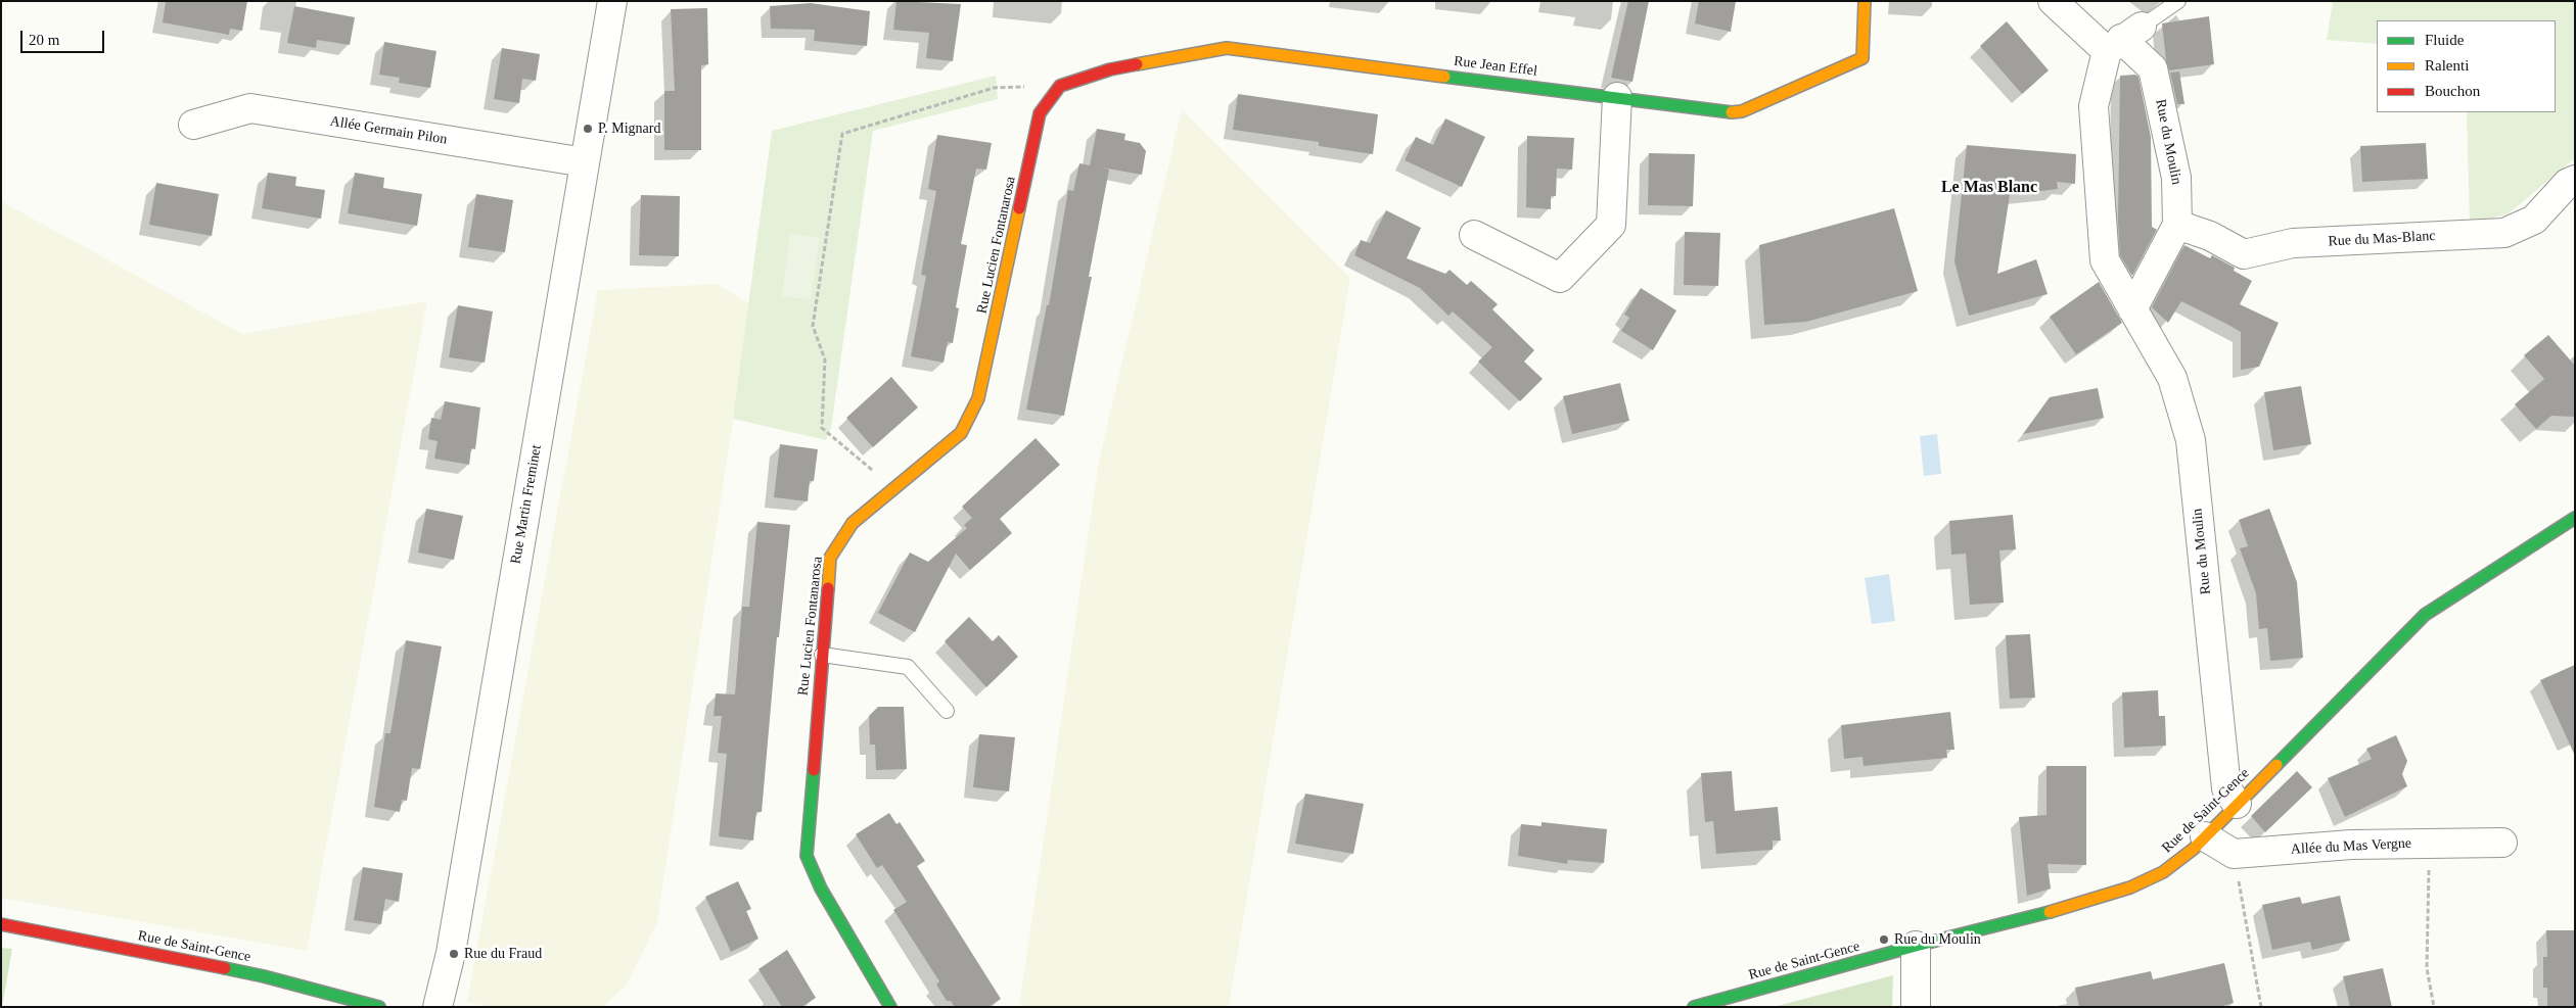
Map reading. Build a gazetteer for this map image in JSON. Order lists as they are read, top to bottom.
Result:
{
  "streets": {
    "street": [
      "Rue Jean Effel",
      "Allée Germain Pilon",
      "Rue du Moulin",
      "Rue du Mas-Blanc",
      "Rue Lucien Fontanarosa",
      "Rue Martin Freminet",
      "Rue de Saint-Gence",
      "Allée du Mas Vergne"
    ]
  },
  "crossings": [
    ["Rue Jean Effel", "Rue Lucien Fontanarosa"],
    ["Allée Germain Pilon", "Rue Martin Freminet"],
    ["Rue du Moulin", "Rue du Mas-Blanc"],
    ["Rue du Moulin", "Rue de Saint-Gence"]
  ],
  "districts": ["Le Mas Blanc"],
  "places": ["P. Mignard", "Rue du Moulin", "Rue du Fraud"],
  "legend": ["Fluide", "Ralenti", "Bouchon"],
  "scale_bar": "20 m"
}
